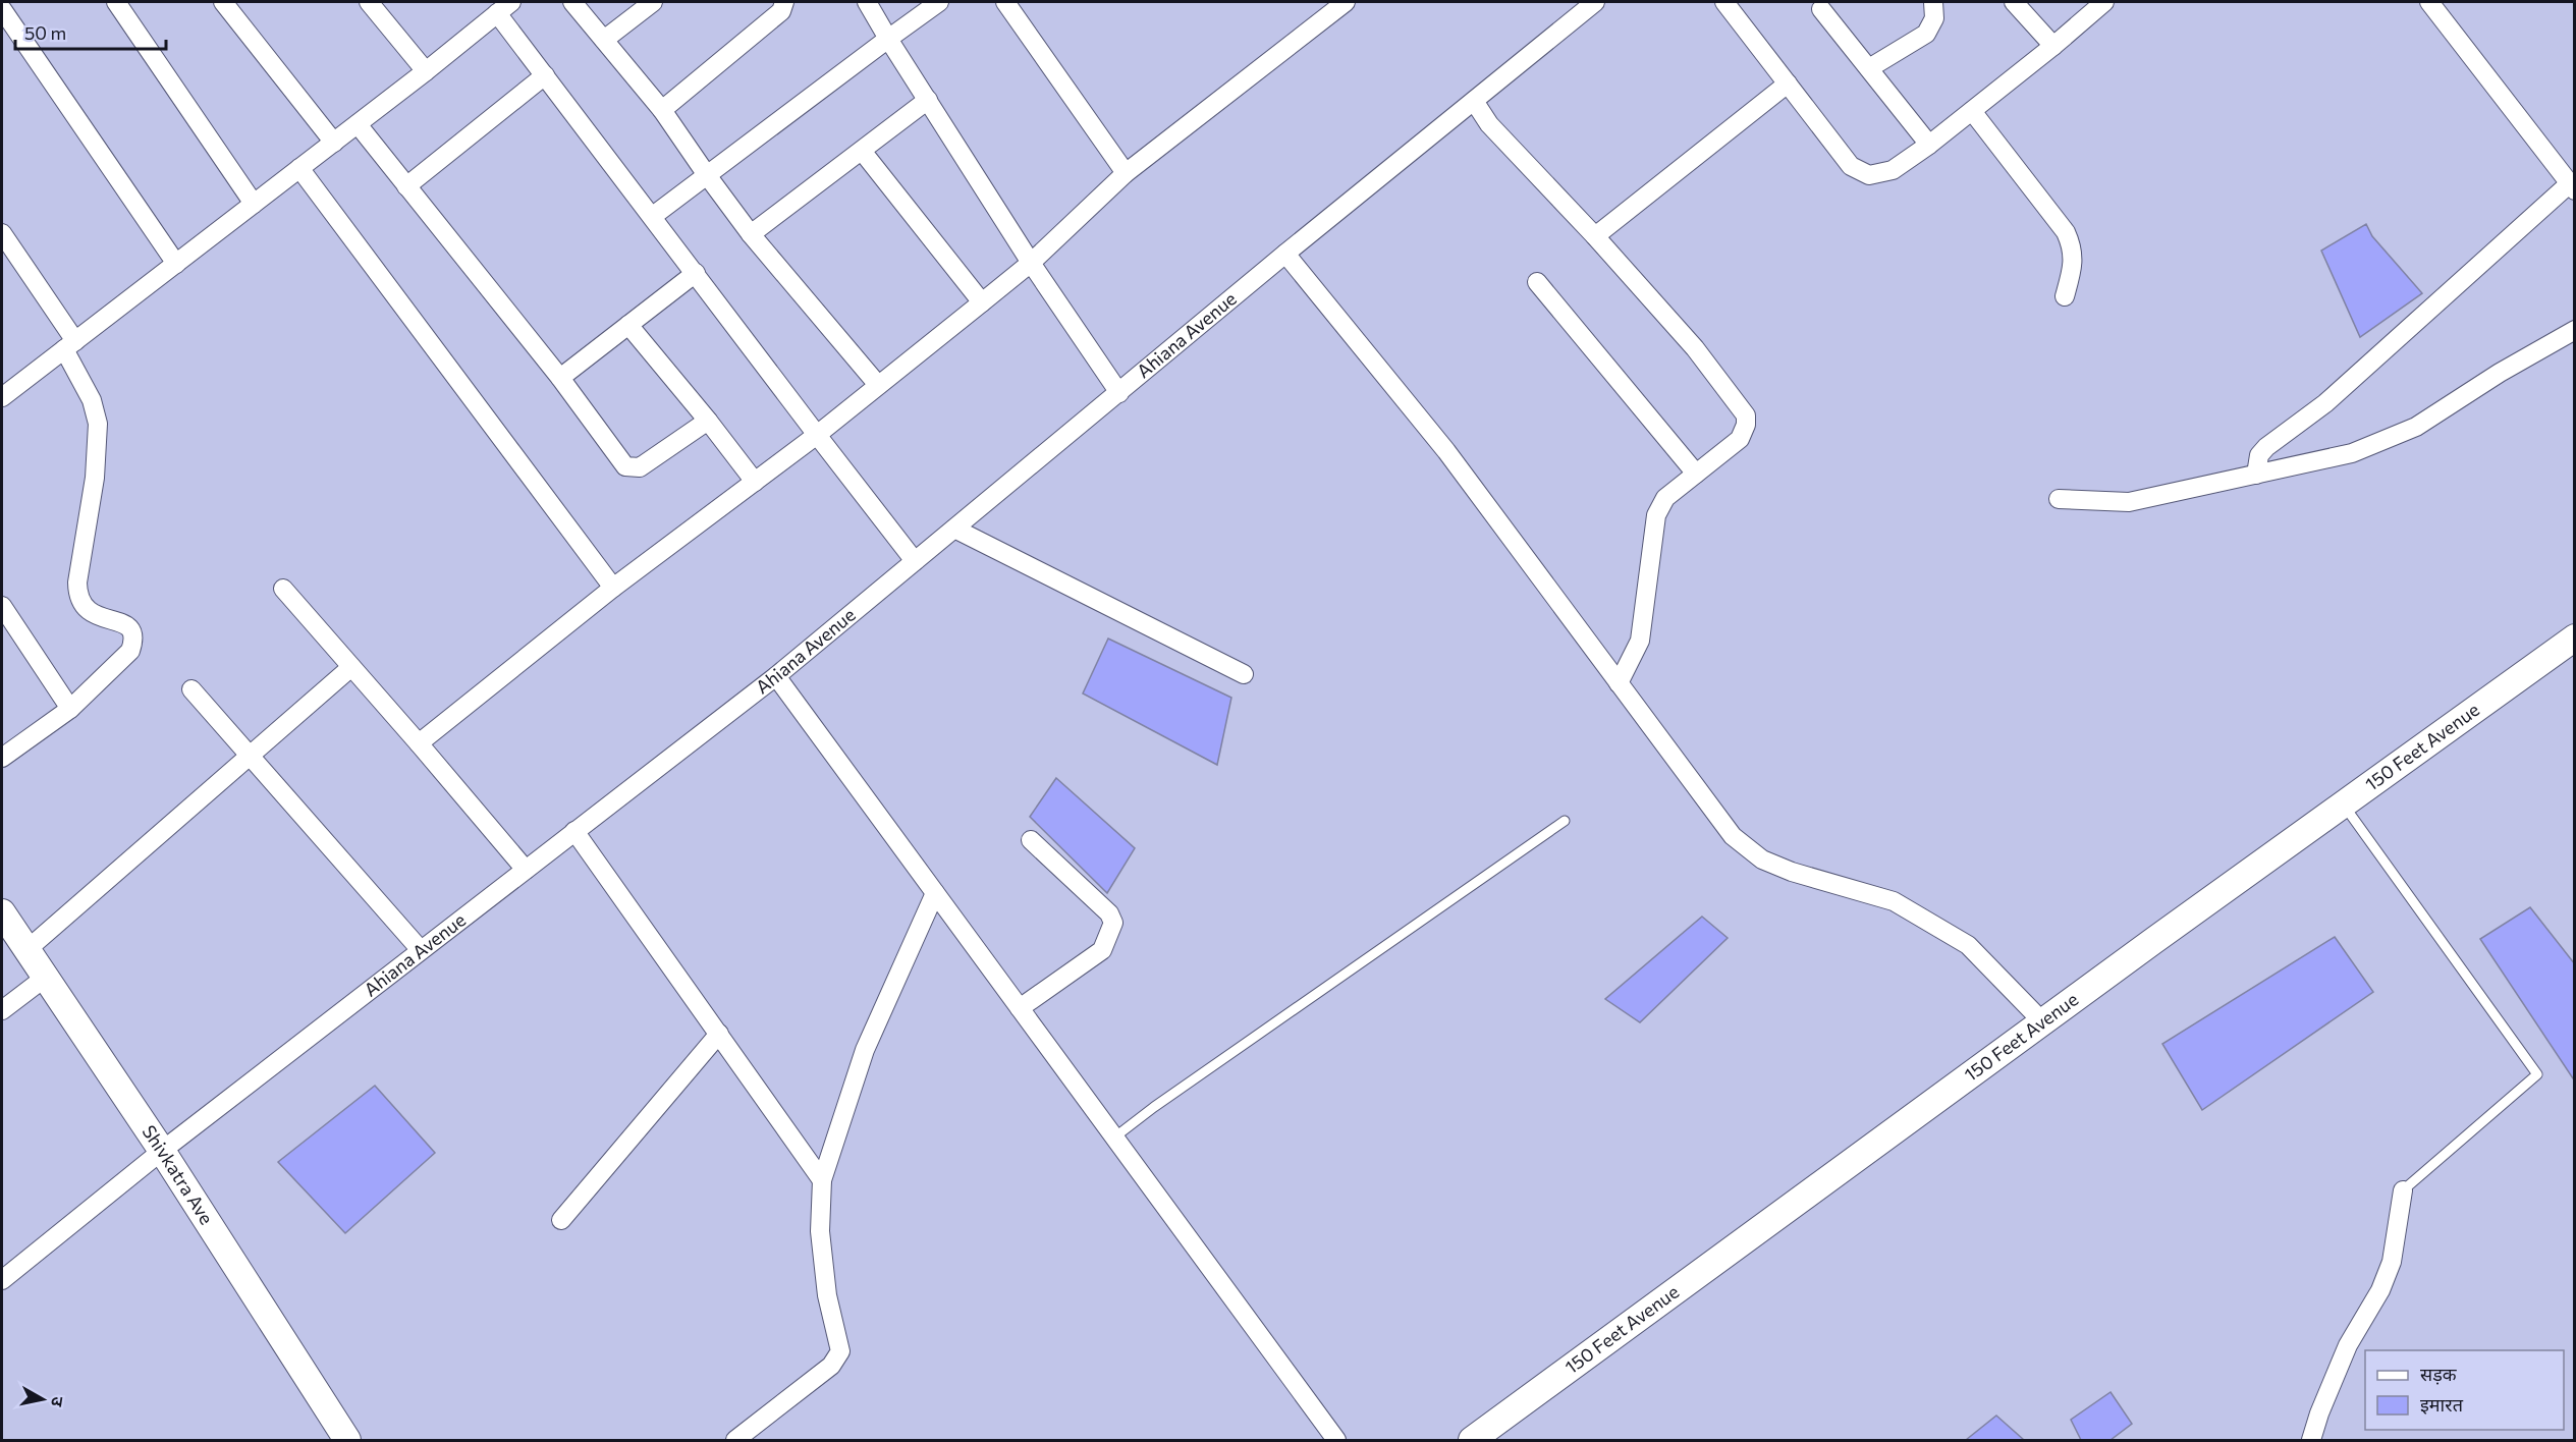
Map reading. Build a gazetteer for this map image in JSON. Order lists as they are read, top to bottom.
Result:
{
  "streets": {
    "street": ["Ahiana Avenue", "150 Feet Avenue", "Shivkatra Ave"]
  },
  "crossings": [
    ["Ahiana Avenue", "Shivkatra Ave"]
  ],
  "legend": ["सड़क", "इमारत"],
  "scale_bar": "50 m",
  "north": "right"
}
